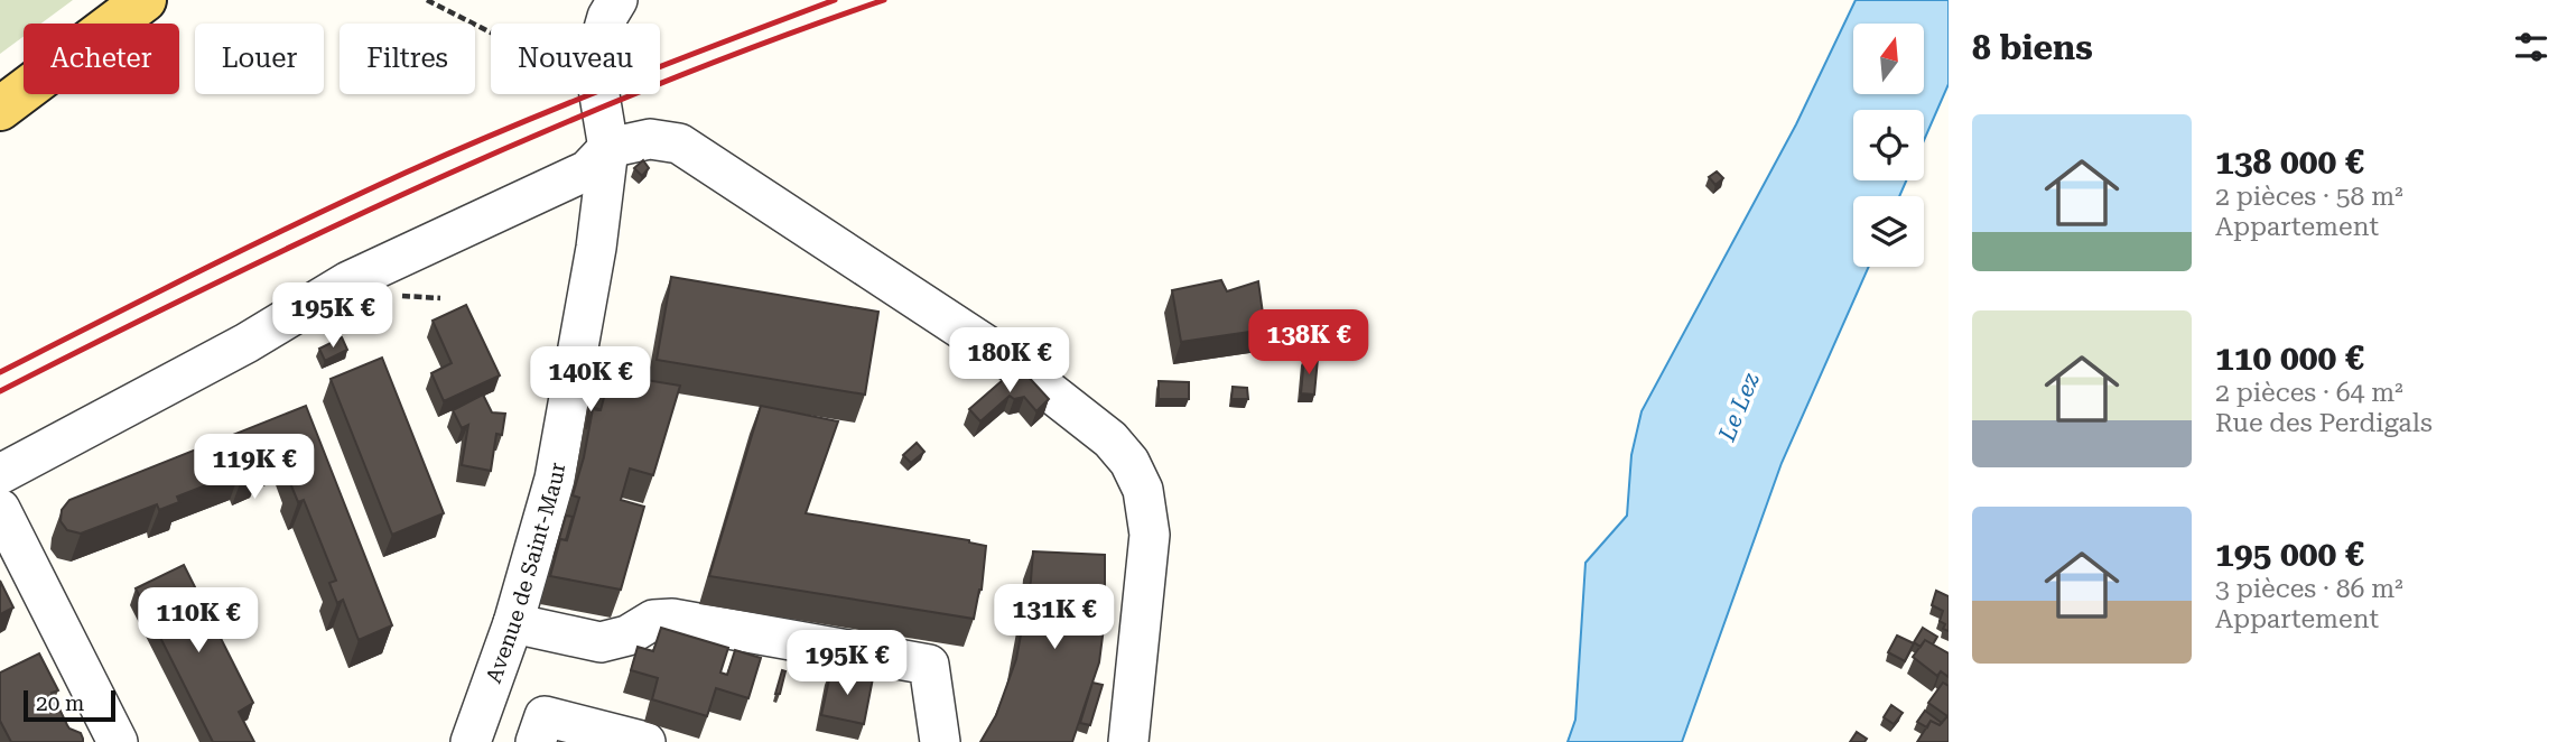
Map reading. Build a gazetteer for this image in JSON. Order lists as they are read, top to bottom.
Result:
{
  "streets": {
    "street": ["Avenue de Saint-Maur"]
  },
  "water": ["Le Lez"],
  "scale_bar": "20 m",
  "north": "top",
  "page": {
    "heading": "8 biens",
    "chip": [
      "Acheter",
      "Louer",
      "Filtres",
      "Nouveau"
    ],
    "list": [
      {
        "name": "138 000 €",
        "note": "2 pièces · 58 m² · Appartement"
      },
      {
        "name": "110 000 €",
        "note": "2 pièces · 64 m² · Rue des Perdigals"
      },
      {
        "name": "195 000 €",
        "note": "3 pièces · 86 m² · Appartement"
      }
    ],
    "price": [
      "195K €",
      "138K €",
      "180K €",
      "140K €",
      "119K €",
      "131K €",
      "110K €",
      "195K €"
    ],
    "scale": "20 m"
  }
}
